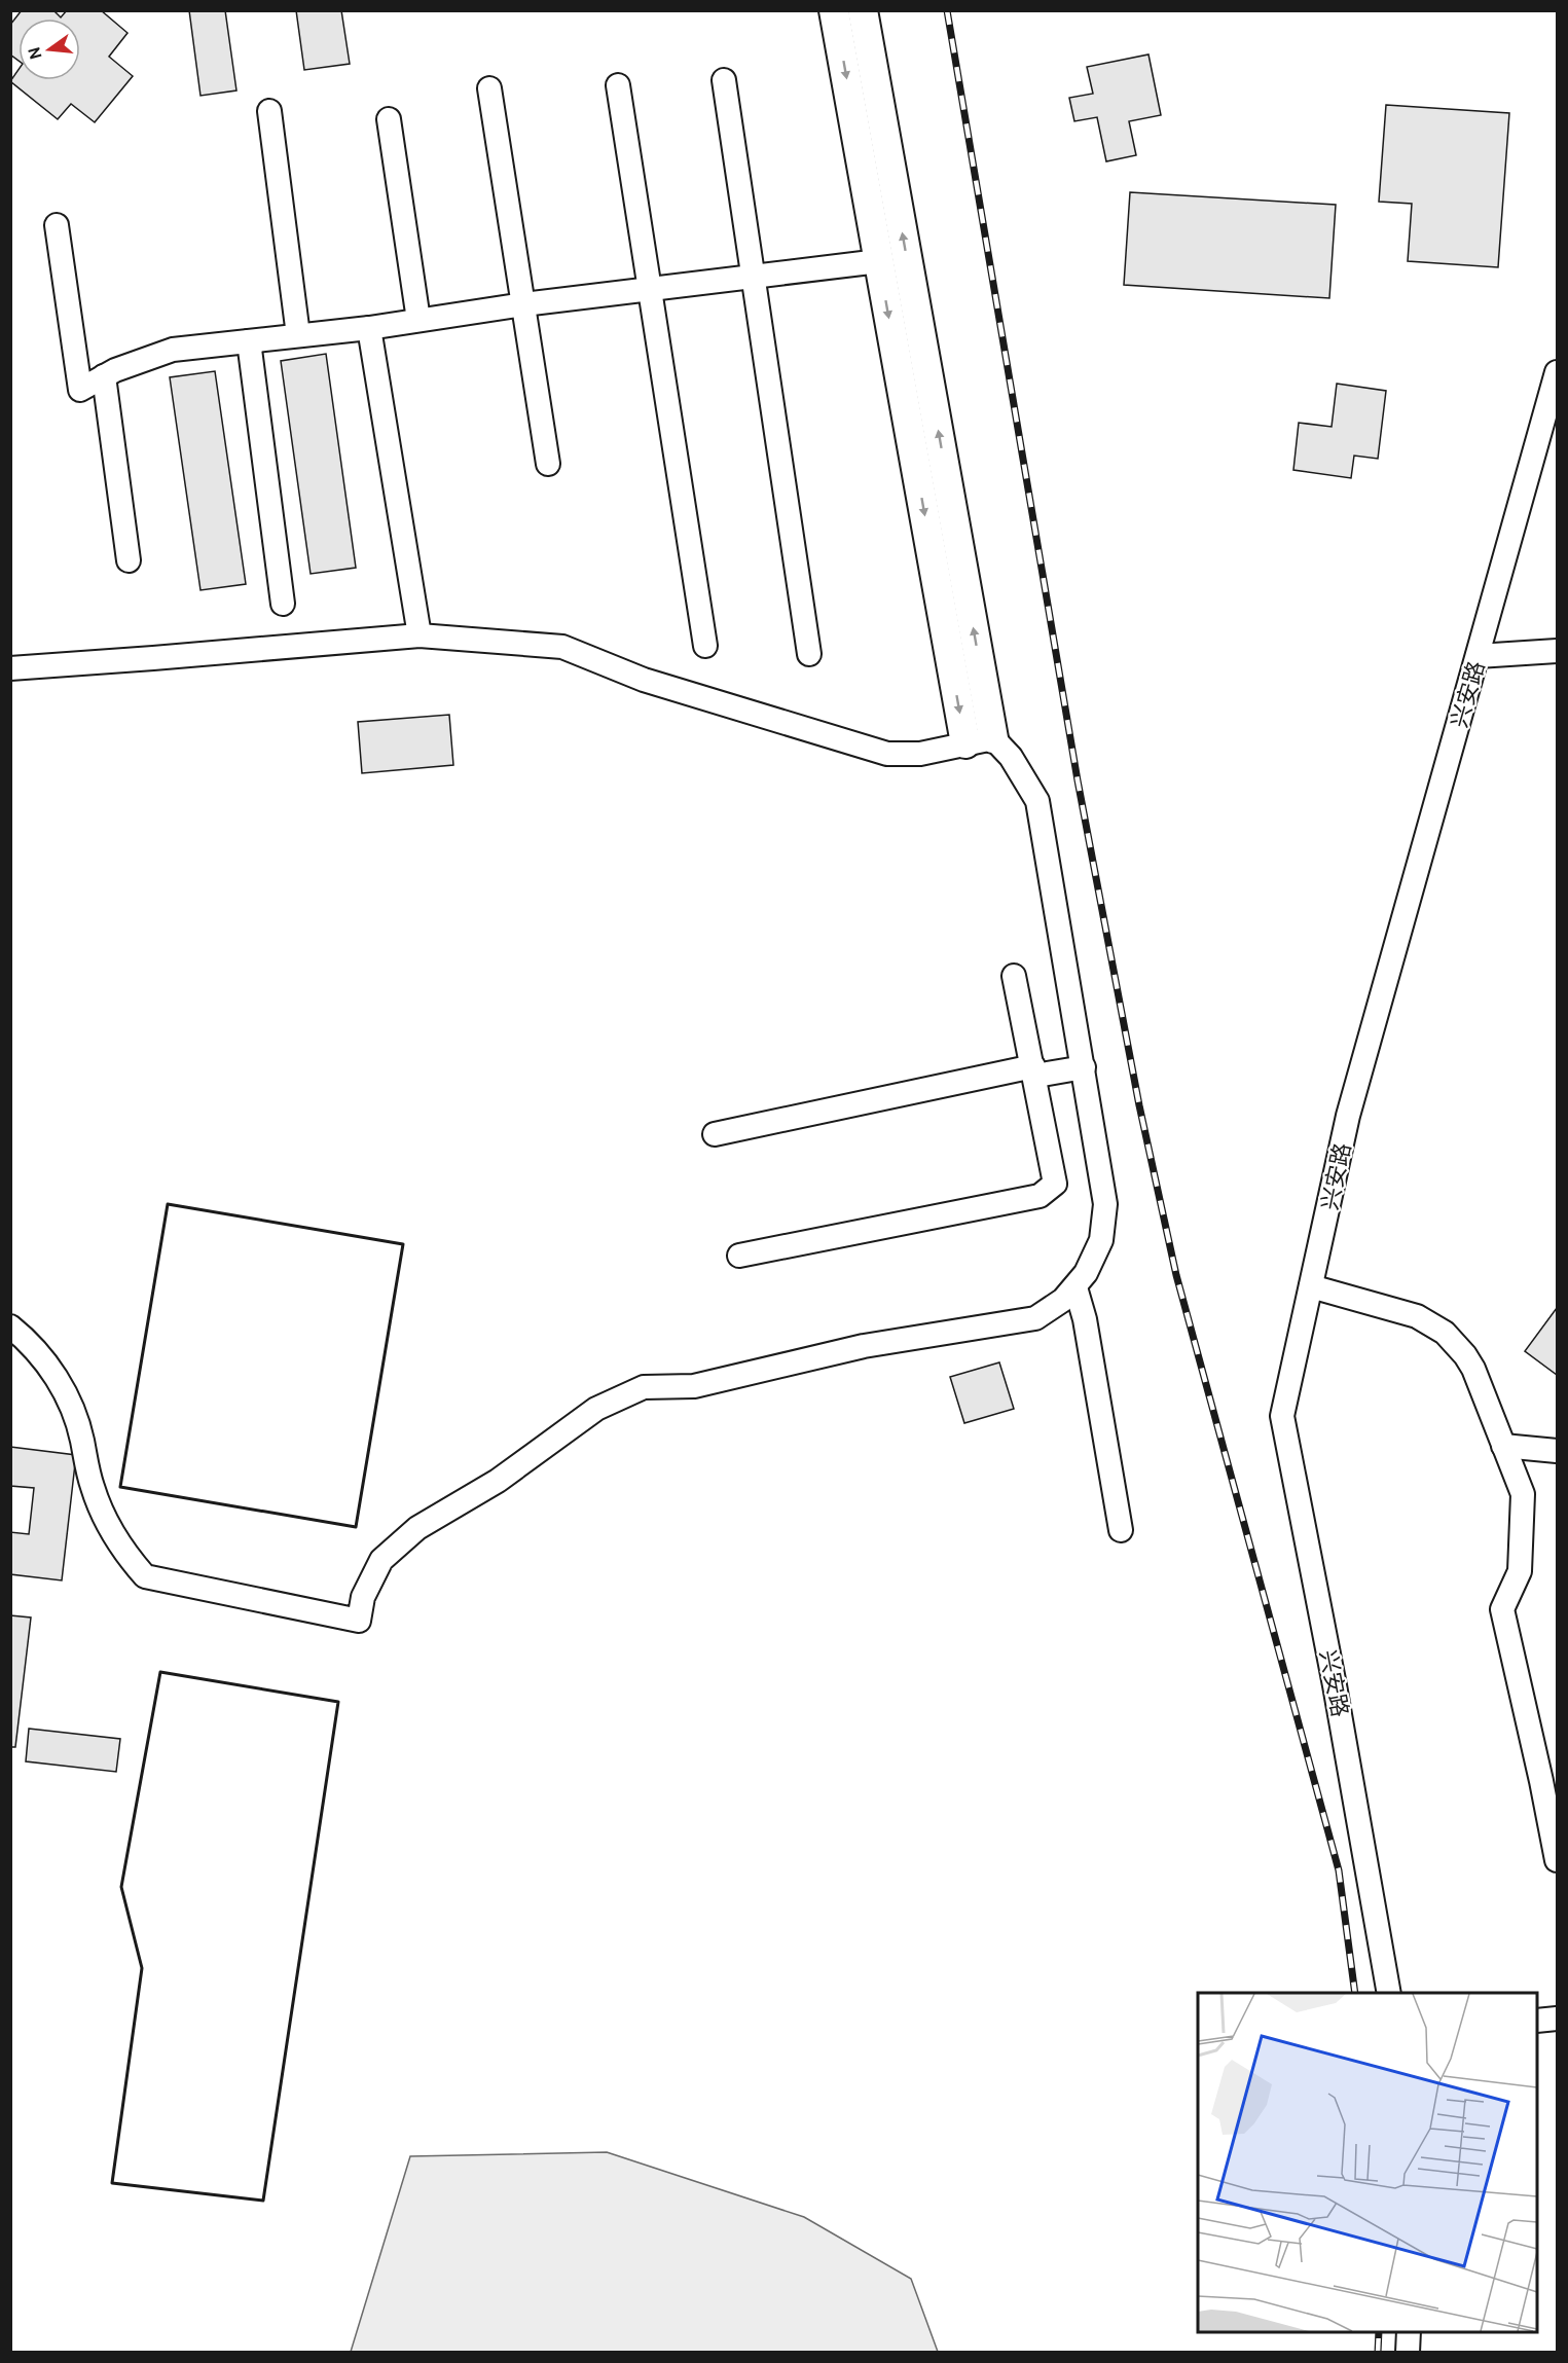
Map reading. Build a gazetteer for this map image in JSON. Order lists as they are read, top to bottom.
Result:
{
  "streets": {
    "street": ["兴安路"]
  },
  "north": "left"
}
